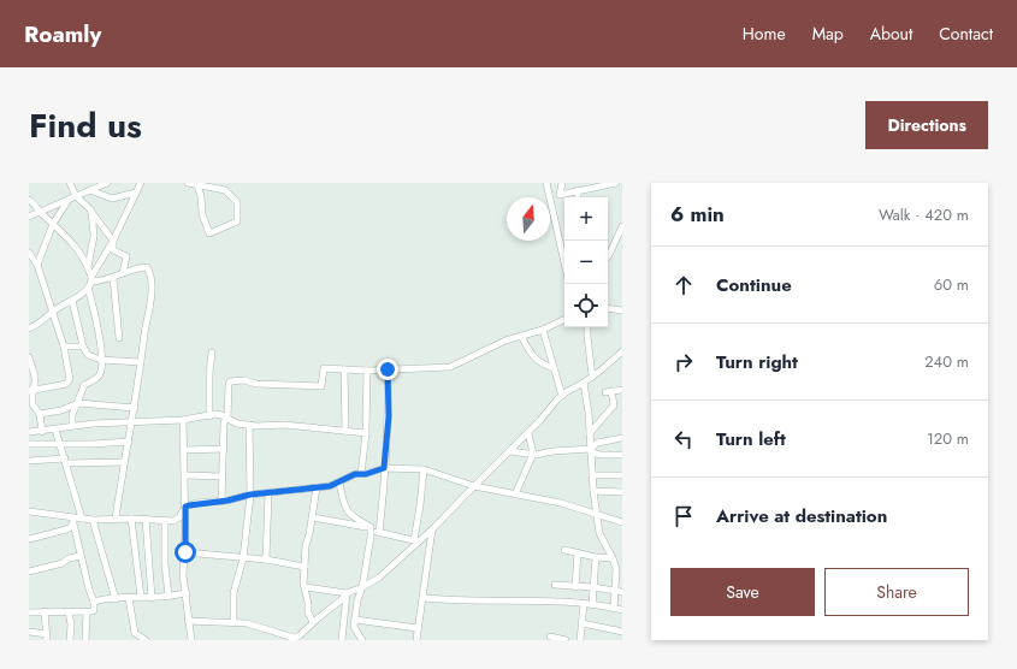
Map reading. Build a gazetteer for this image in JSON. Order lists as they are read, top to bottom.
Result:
{
  "north": "top",
  "page": {
    "header": "Roamly",
    "nav": [
      "Home",
      "Map",
      "About",
      "Contact"
    ],
    "title": "Find us",
    "buttons": [
      "Directions",
      ["Save", "Share"]
    ],
    "heading": ["6 min", "Walk · 420 m"],
    "map_buttons": ["+", "−"],
    "list": [
      ["Continue", "60 m"],
      ["Turn right", "240 m"],
      ["Turn left", "120 m"],
      "Arrive at destination"
    ]
  }
}
